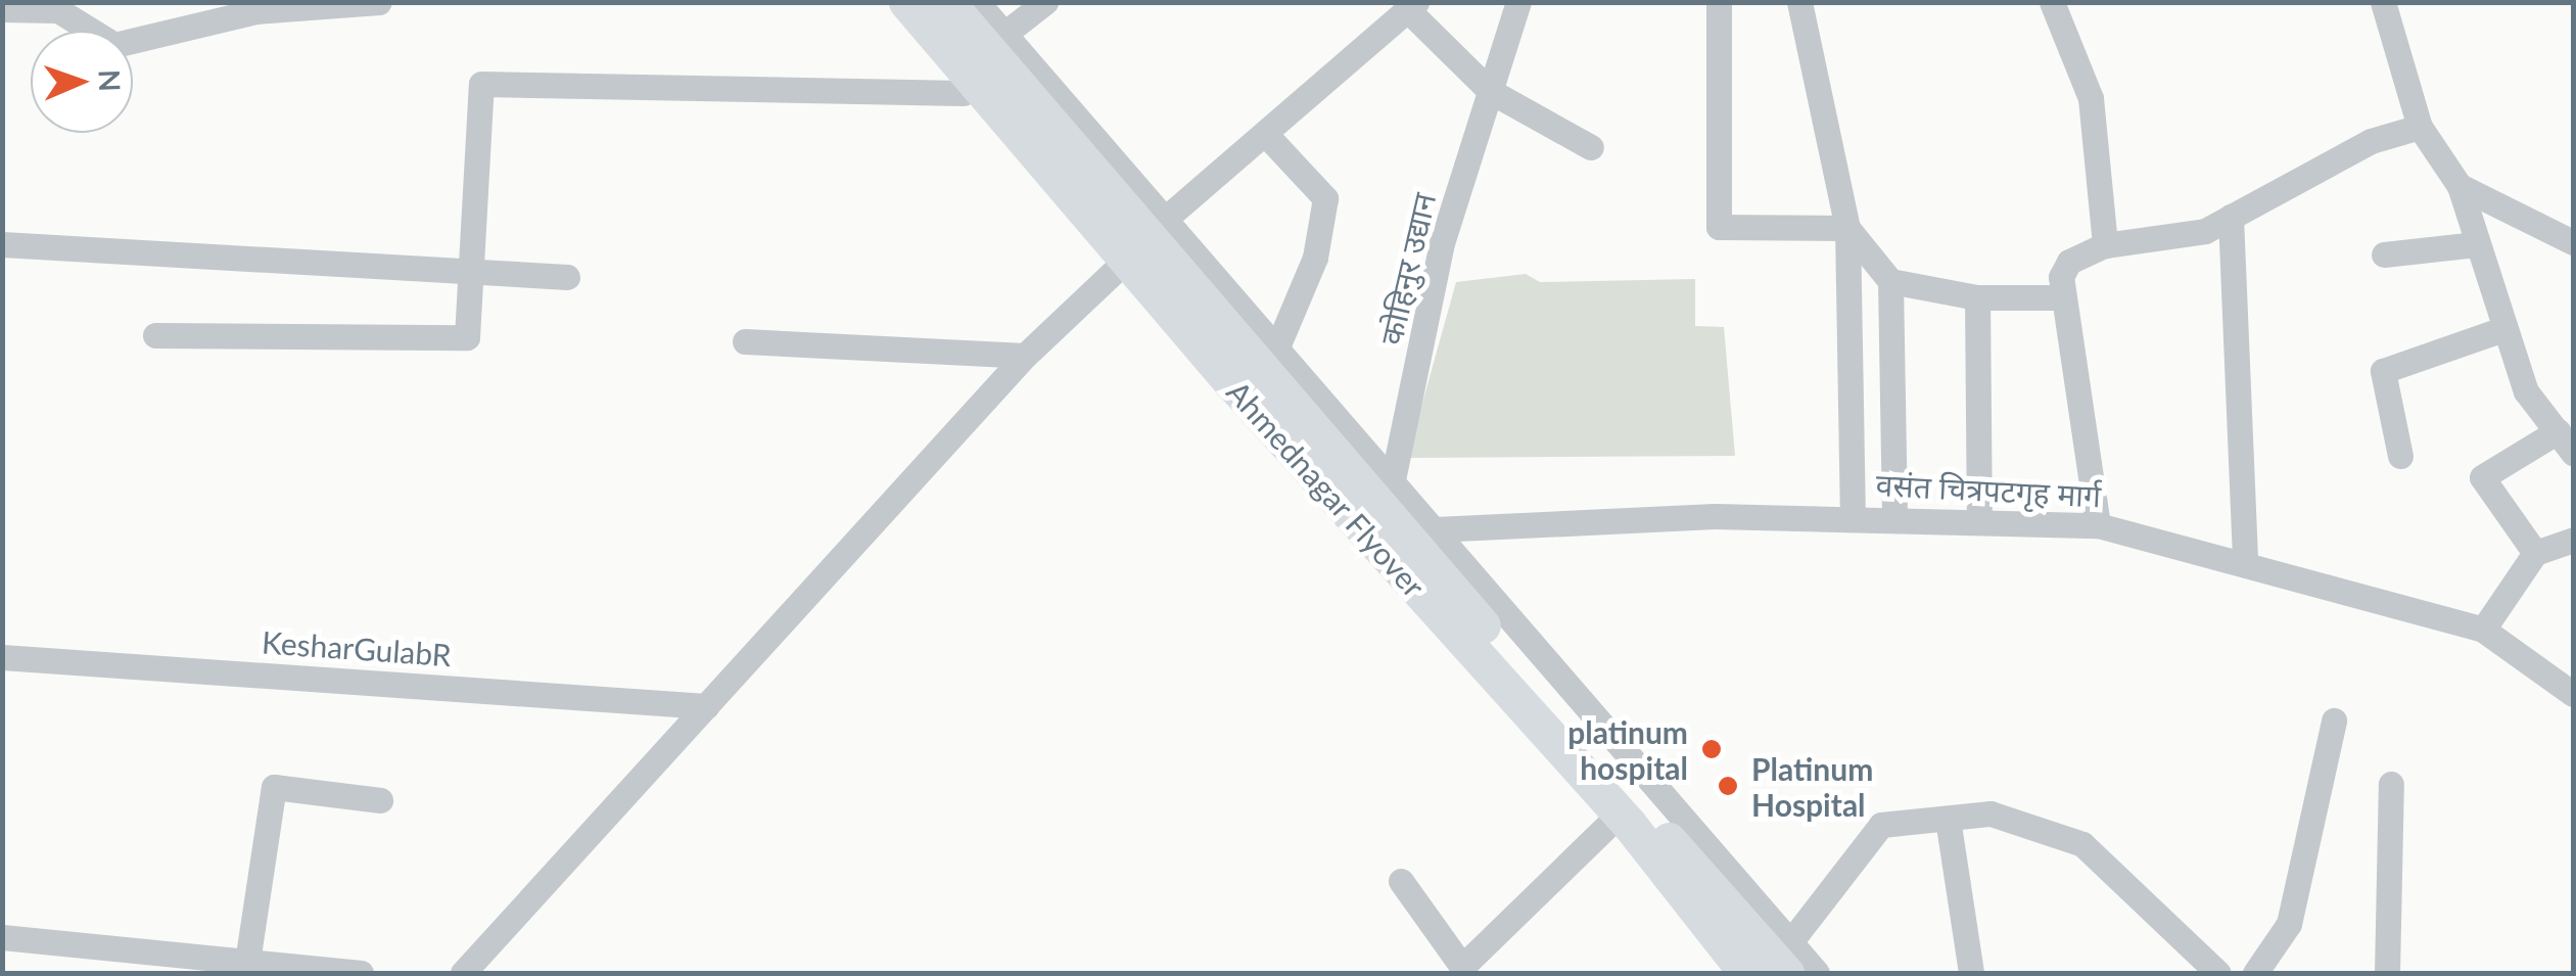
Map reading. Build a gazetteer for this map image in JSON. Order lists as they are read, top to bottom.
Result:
{
  "streets": {
    "highway": ["Ahmednagar Flyover"],
    "street": ["कोहिनुर उद्यान", "वसंत चित्रपटगृह मार्ग", "KesharGulabR"]
  },
  "places": ["platinum hospital", "Platinum Hospital"],
  "north": "right"
}
